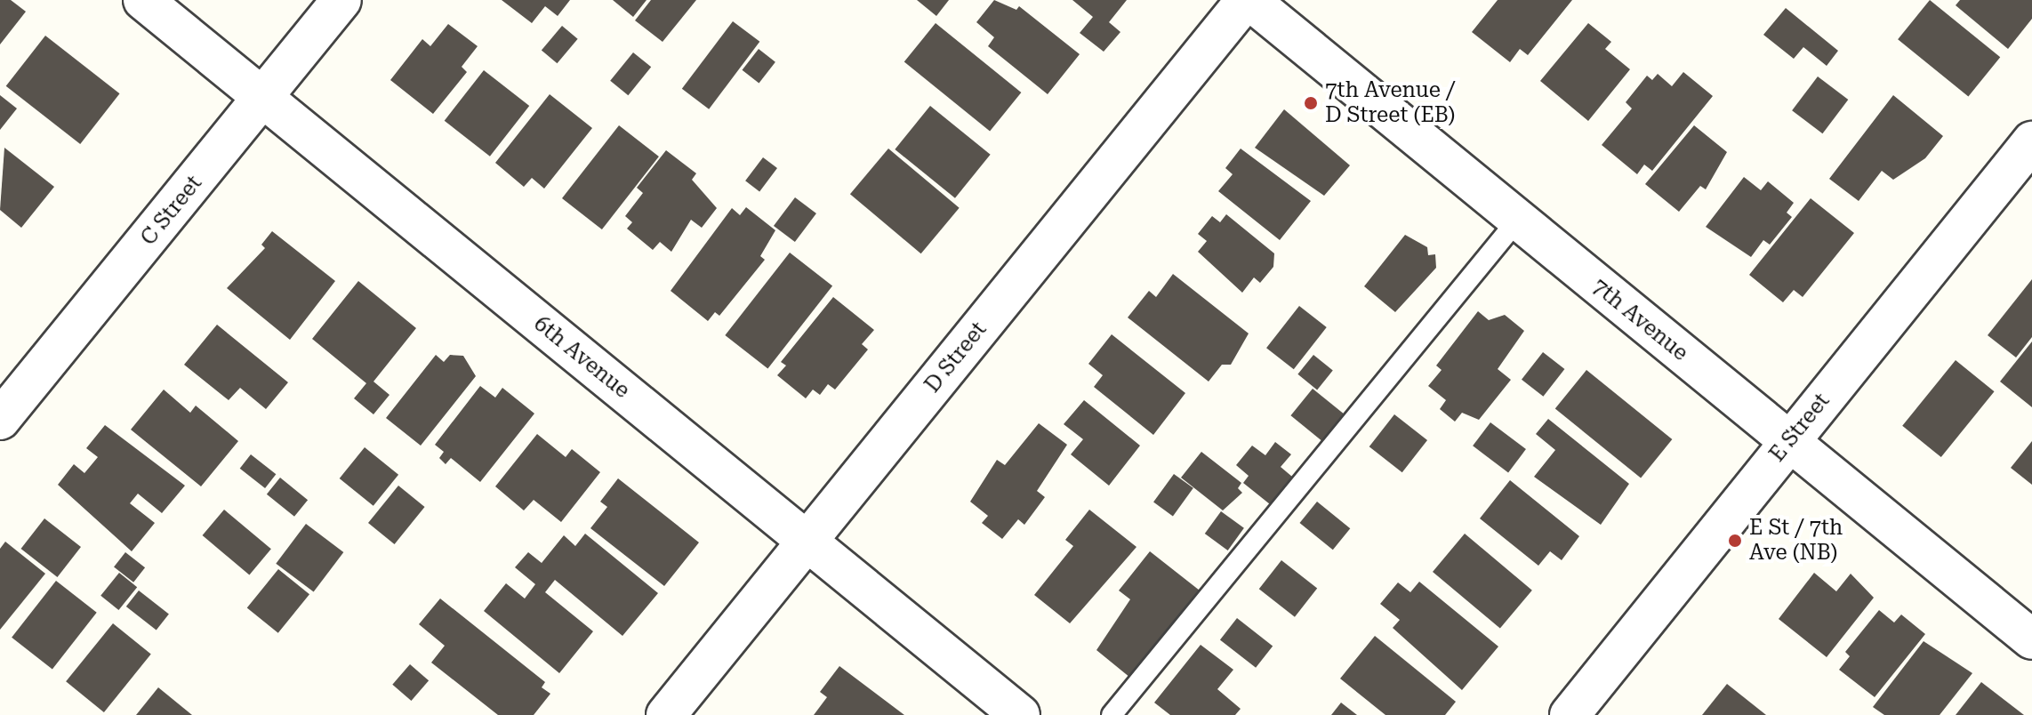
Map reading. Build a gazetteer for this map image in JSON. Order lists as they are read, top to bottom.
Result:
{
  "streets": {
    "street": [
      "C Street",
      "7th Avenue",
      "6th Avenue",
      "D Street",
      "E Street"
    ]
  },
  "crossings": [
    ["C Street", "6th Avenue"],
    ["7th Avenue", "D Street"],
    ["7th Avenue", "E Street"],
    ["6th Avenue", "D Street"]
  ],
  "places": ["7th Avenue / D Street (EB)", "E St / 7th Ave (NB)"]
}
